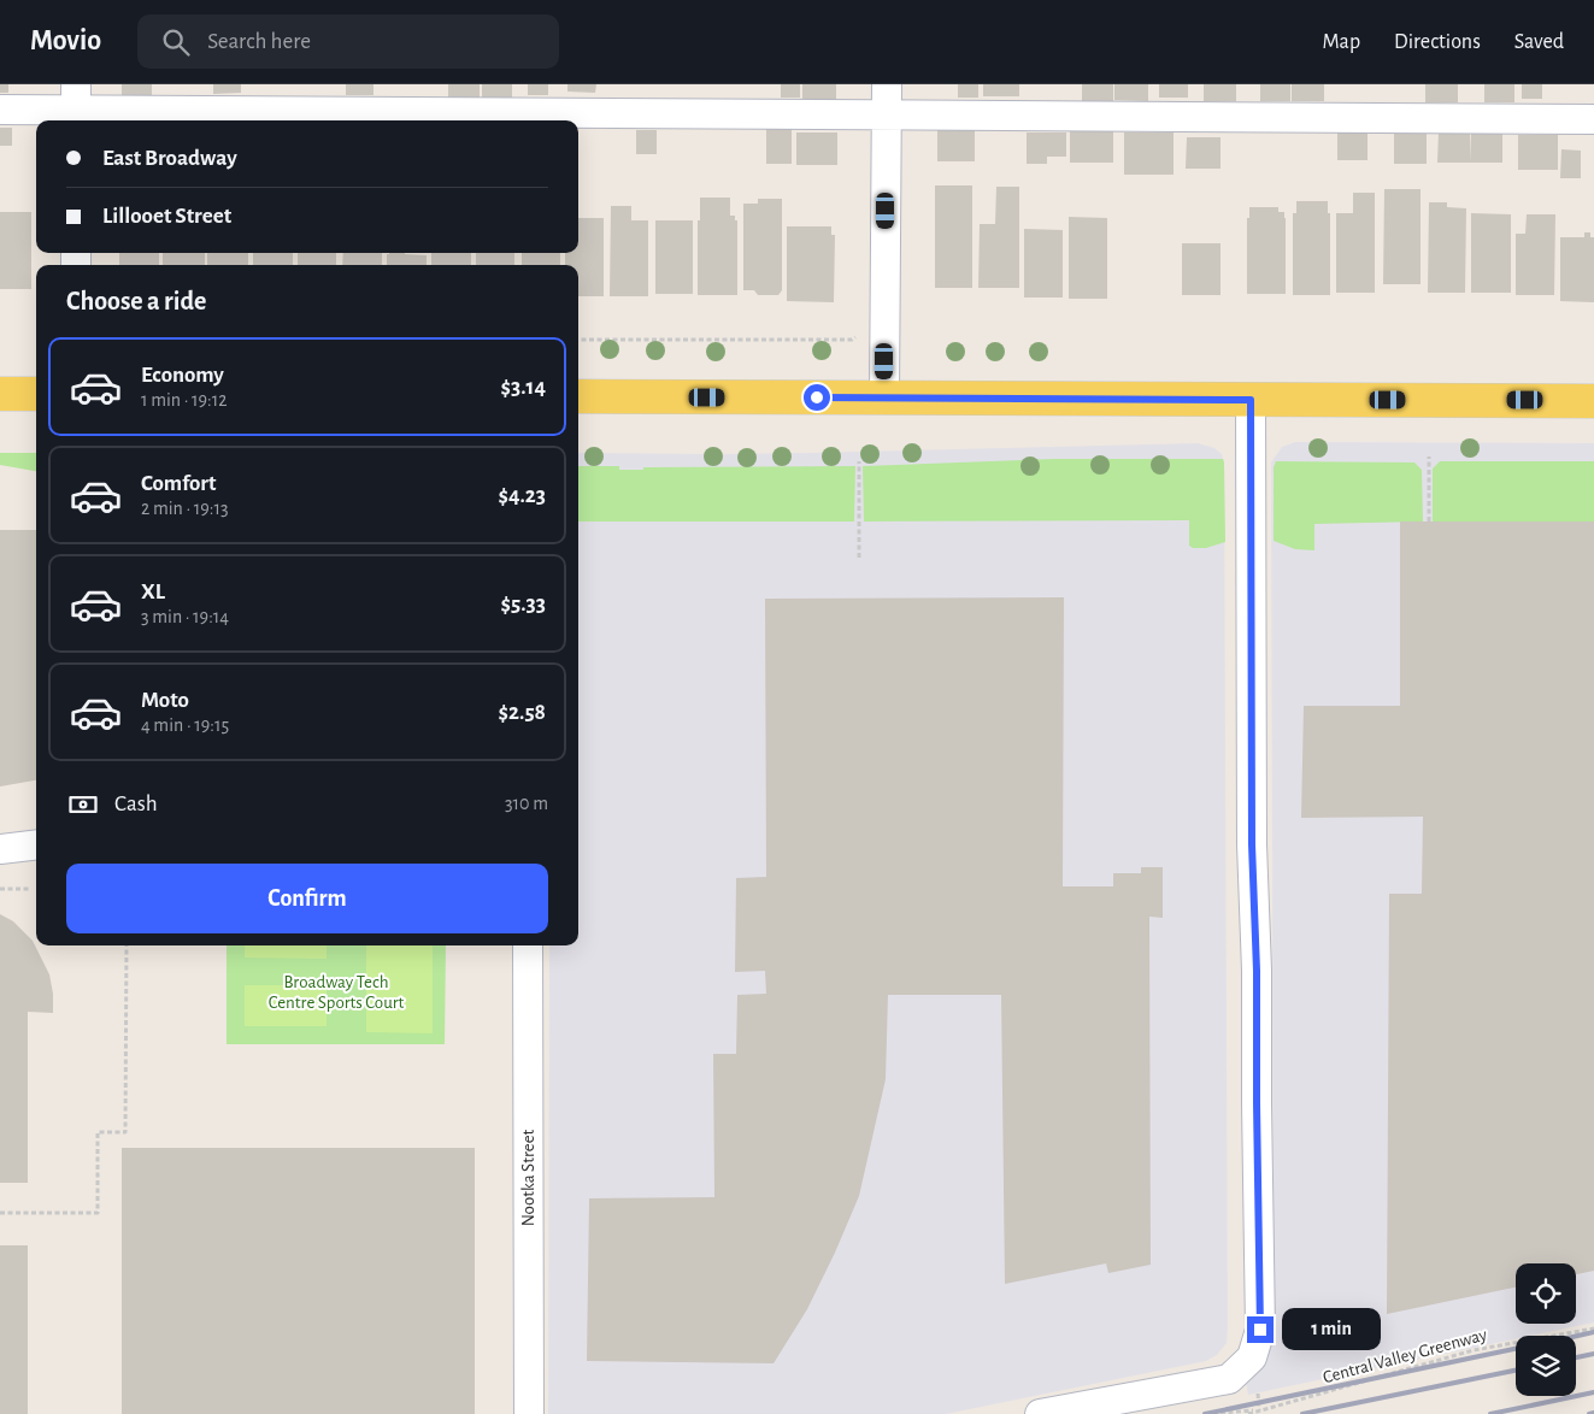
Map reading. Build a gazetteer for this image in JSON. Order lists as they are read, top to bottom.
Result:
{
  "streets": {
    "street": ["Nootka Street"],
    "path": ["Central Valley Greenway"]
  },
  "parks": ["Broadway Tech Centre Sports Court"],
  "page": {
    "header": "Movio",
    "search": "Search here",
    "nav": ["Map", "Directions", "Saved"],
    "banner": ["East Broadway", "Lillooet Street"],
    "heading": "Choose a ride",
    "list": [
      {
        "name": "Economy",
        "note": "1 min · 19:12",
        "value": "$3.14"
      },
      {
        "name": "Comfort",
        "note": "2 min · 19:13",
        "value": "$4.23"
      },
      {
        "name": "XL",
        "note": "3 min · 19:14",
        "value": "$5.33"
      },
      {
        "name": "Moto",
        "note": "4 min · 19:15",
        "value": "$2.58"
      }
    ],
    "pay": ["Cash", "310 m"],
    "buttons": "Confirm",
    "bubble": "1 min"
  }
}
